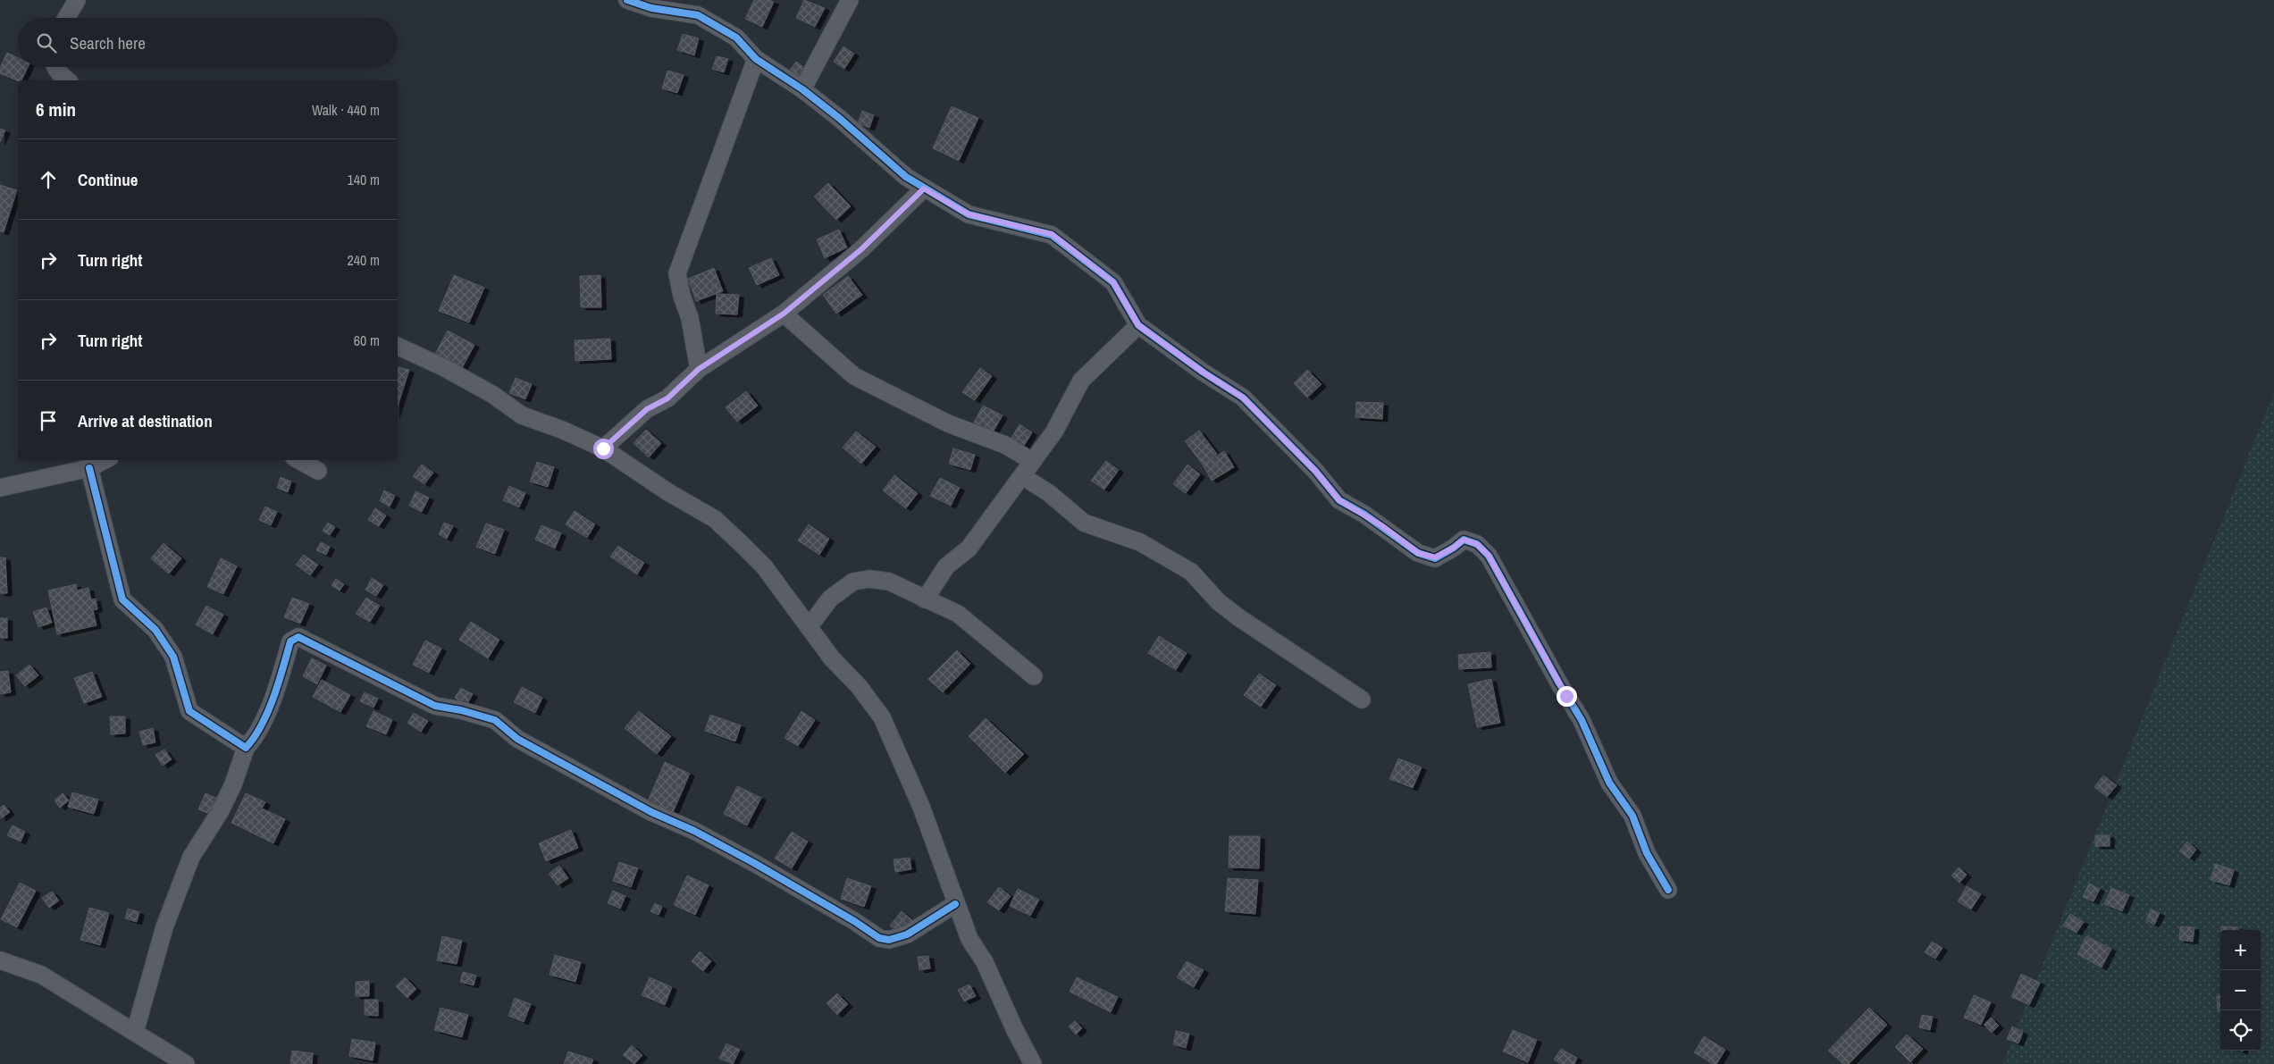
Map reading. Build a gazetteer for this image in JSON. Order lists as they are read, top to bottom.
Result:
{
  "page": {
    "search": "Search here",
    "heading": ["6 min", "Walk · 440 m"],
    "list": [
      ["Continue", "140 m"],
      ["Turn right", "240 m"],
      ["Turn right", "60 m"],
      "Arrive at destination"
    ],
    "map_buttons": ["+", "−"]
  }
}
